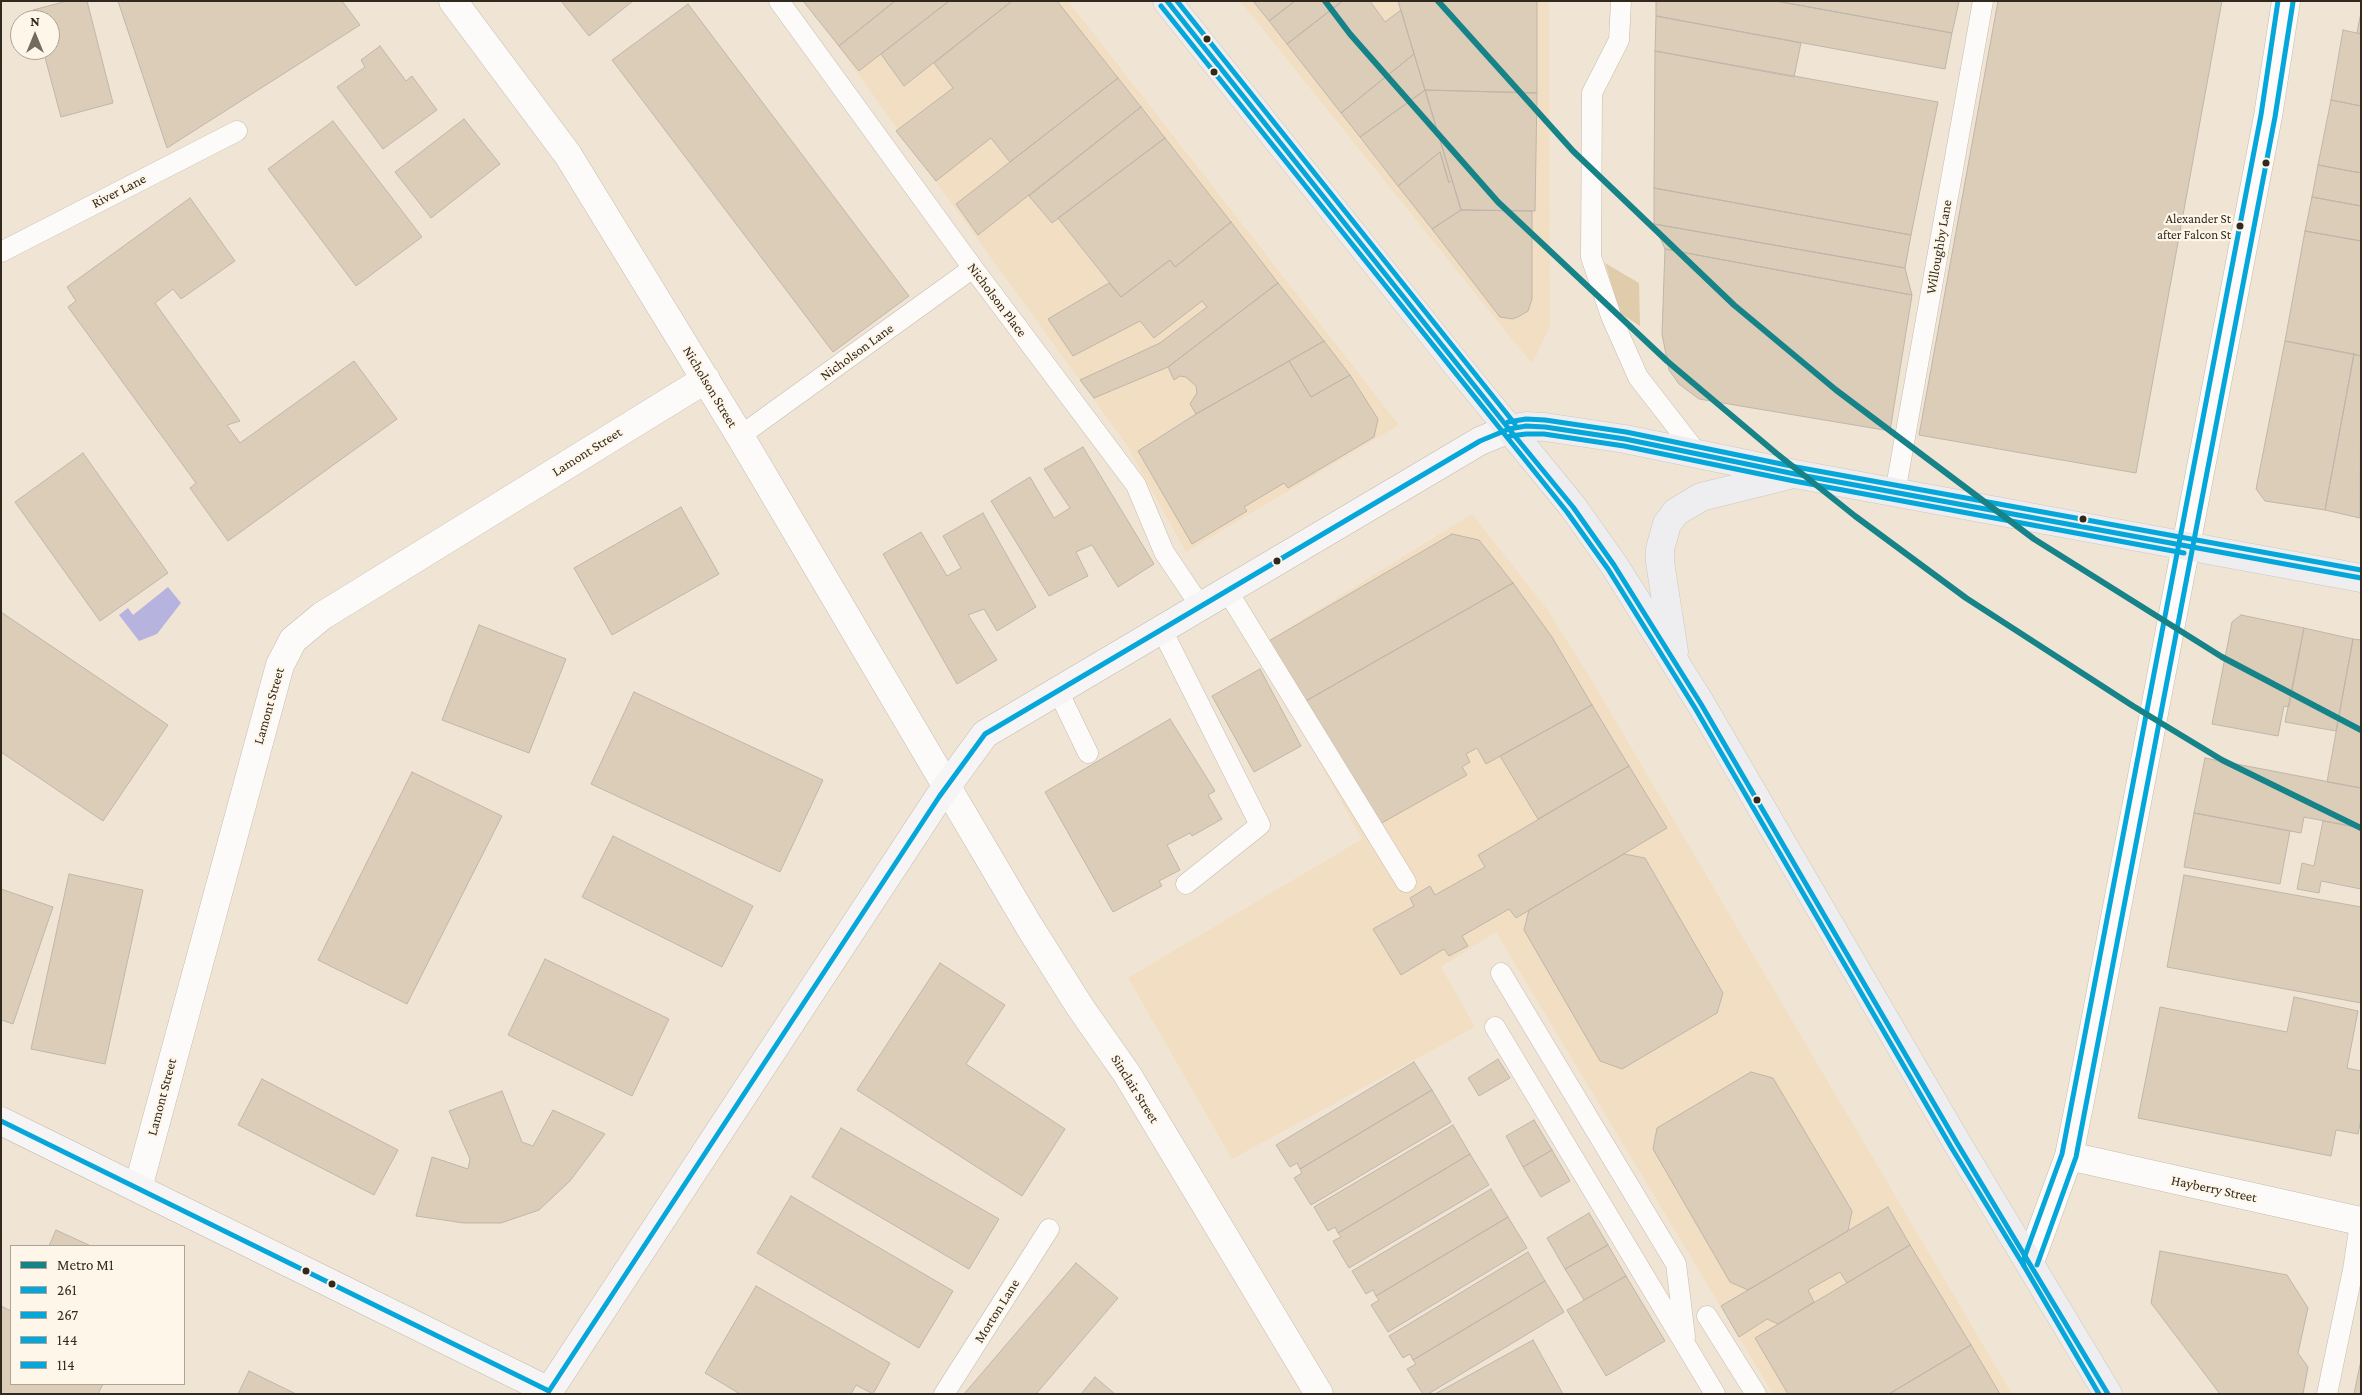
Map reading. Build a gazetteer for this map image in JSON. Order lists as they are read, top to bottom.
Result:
{
  "streets": {
    "street": [
      "Nicholson Street",
      "Lamont Street",
      "Sinclair Street",
      "Hayberry Street"
    ],
    "lane": [
      "River Lane",
      "Willoughby Lane",
      "Nicholson Place",
      "Nicholson Lane",
      "Morton Lane"
    ]
  },
  "crossings": [
    ["Nicholson Place", "Nicholson Lane"],
    ["Nicholson Lane", "Nicholson Street"],
    ["Nicholson Street", "Lamont Street"],
    ["Nicholson Street", "Sinclair Street"]
  ],
  "places": ["Alexander St after Falcon St"],
  "lines": [
    "metro line M1",
    "transit line 144",
    "transit line 114",
    "transit line 267",
    "transit line 261"
  ],
  "legend": [
    "Metro M1",
    "261",
    "267",
    "144",
    "114"
  ],
  "north": "top"
}
